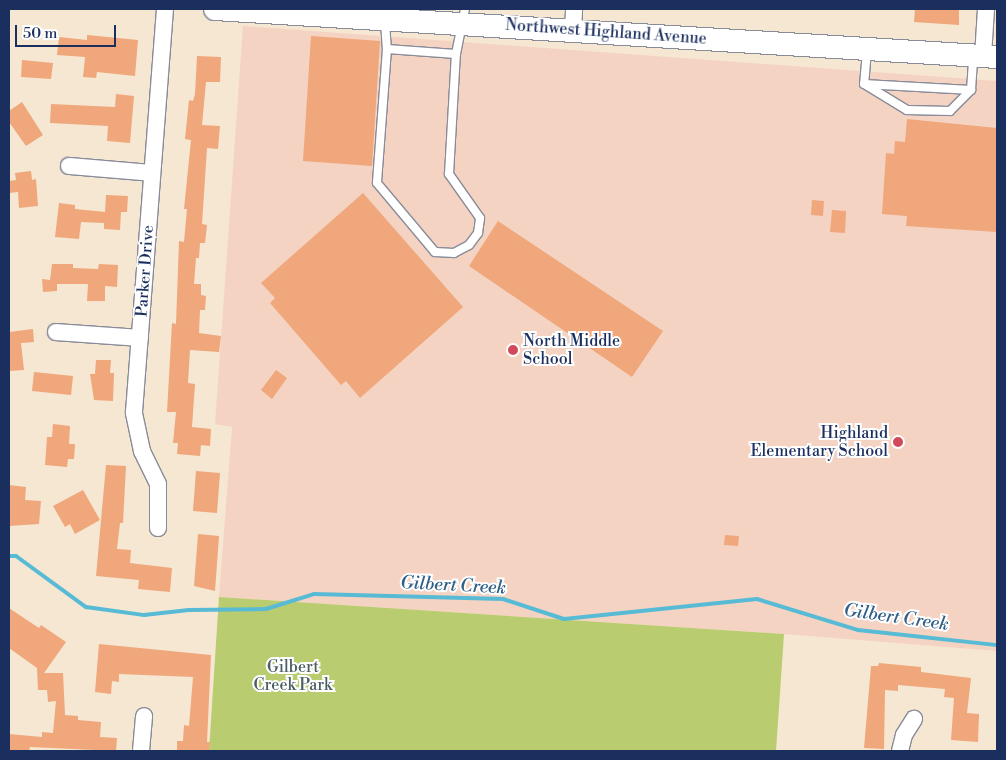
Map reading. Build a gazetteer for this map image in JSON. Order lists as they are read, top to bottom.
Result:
{
  "streets": {
    "main road": ["Northwest Highland Avenue"],
    "street": ["Parker Drive"]
  },
  "water": ["Gilbert Creek"],
  "parks": ["Gilbert Creek Park"],
  "places": ["North Middle School", "Highland Elementary School"],
  "scale_bar": "50 m"
}
